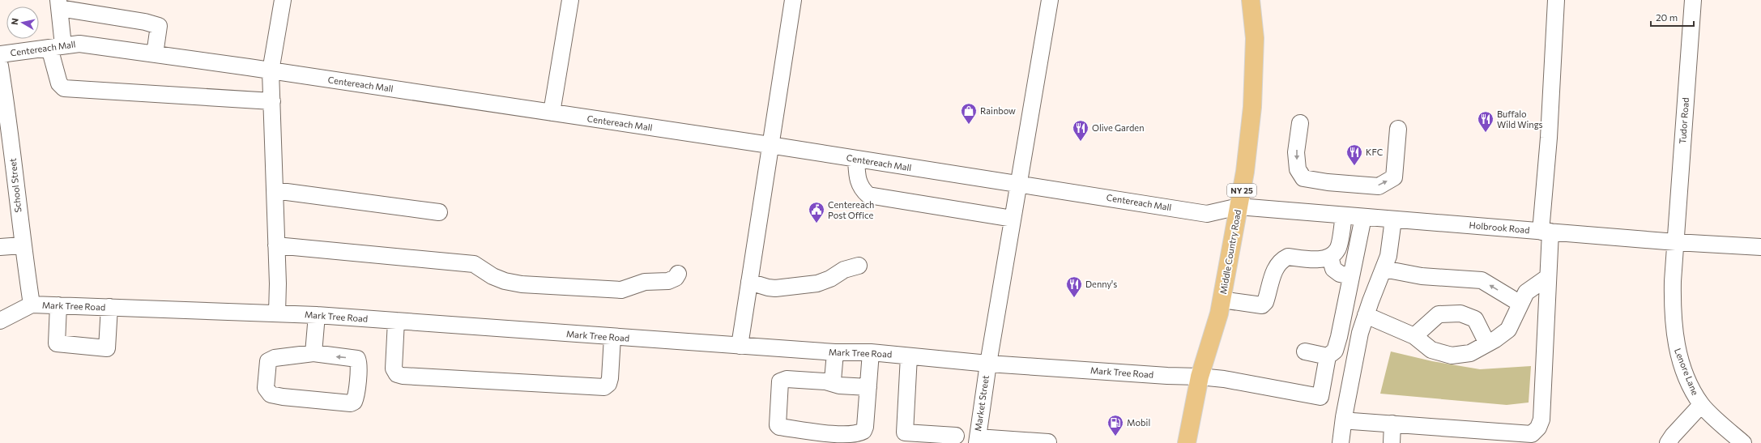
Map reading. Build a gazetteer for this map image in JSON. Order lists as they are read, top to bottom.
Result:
{
  "streets": {
    "main road": ["NY 25", "Middle Country Road"],
    "street": [
      "Centereach Mall",
      "Tudor Road",
      "School Street",
      "Holbrook Road",
      "Mark Tree Road",
      "Lenore Lane",
      "Market Street"
    ]
  },
  "crossings": [
    ["Centereach Mall", "Holbrook Road"],
    ["Centereach Mall", "Middle Country Road"],
    ["Centereach Mall", "Market Street"],
    ["Tudor Road", "Holbrook Road"],
    ["Tudor Road", "Lenore Lane"],
    ["School Street", "Mark Tree Road"],
    ["Holbrook Road", "Middle Country Road"],
    ["Holbrook Road", "Lenore Lane"],
    ["Middle Country Road", "Mark Tree Road"],
    ["Mark Tree Road", "Market Street"]
  ],
  "places": {
    "shop": ["Rainbow"],
    "restaurant": [
      "Buffalo Wild Wings",
      "Olive Garden",
      "KFC",
      "Denny's"
    ],
    "public building": ["Centereach Post Office"],
    "fuel station": ["Mobil"]
  },
  "scale_bar": "20 m",
  "north": "left"
}
